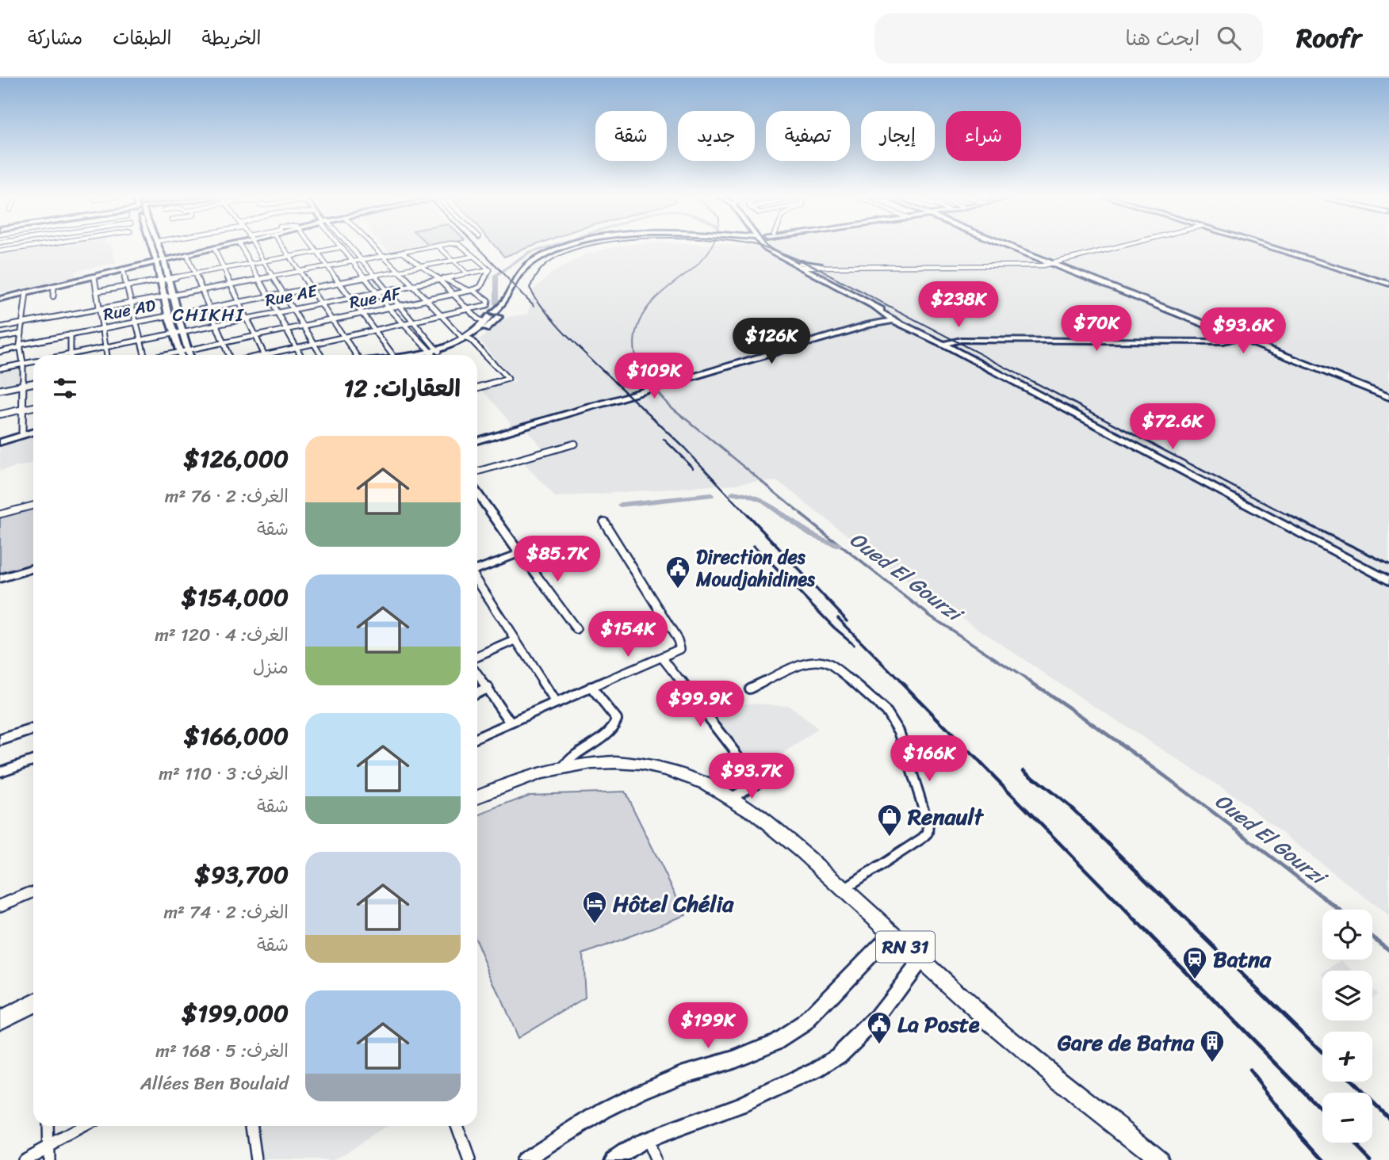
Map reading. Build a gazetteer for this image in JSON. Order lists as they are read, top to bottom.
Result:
{
  "streets": {
    "main road": ["RN 31"],
    "street": ["Rue AE", "Rue AF", "Rue AD"]
  },
  "districts": ["CHIKHI"],
  "water": ["Oued El Gourzi"],
  "places": {
    "public building": ["Direction des Moudjahidines", "La Poste"],
    "shop": ["Renault"],
    "hotel": ["Hôtel Chélia"],
    "station": ["Batna"],
    "building": ["Gare de Batna"]
  },
  "page": {
    "header": "Roofr",
    "search": "ابحث هنا",
    "nav": ["الخريطة", "الطبقات", "مشاركة"],
    "chip": [
      "شراء",
      "إيجار",
      "تصفية",
      "جديد",
      "شقة"
    ],
    "price": [
      "$238K",
      "$70K",
      "$93.6K",
      "$126K",
      "$109K",
      "$72.6K",
      "$85.7K",
      "$154K",
      "$99.9K",
      "$166K",
      "$93.7K",
      "$199K"
    ],
    "heading": "العقارات: 12",
    "list": [
      {
        "name": "$126,000",
        "note": "الغرف: 2 · 76 m² · شقة"
      },
      {
        "name": "$154,000",
        "note": "الغرف: 4 · 120 m² · منزل"
      },
      {
        "name": "$166,000",
        "note": "الغرف: 3 · 110 m² · شقة"
      },
      {
        "name": "$93,700",
        "note": "الغرف: 2 · 74 m² · شقة"
      },
      {
        "name": "$199,000",
        "note": "الغرف: 5 · 168 m² · Allées Ben Boulaid"
      }
    ],
    "map_buttons": ["+", "−"]
  }
}
